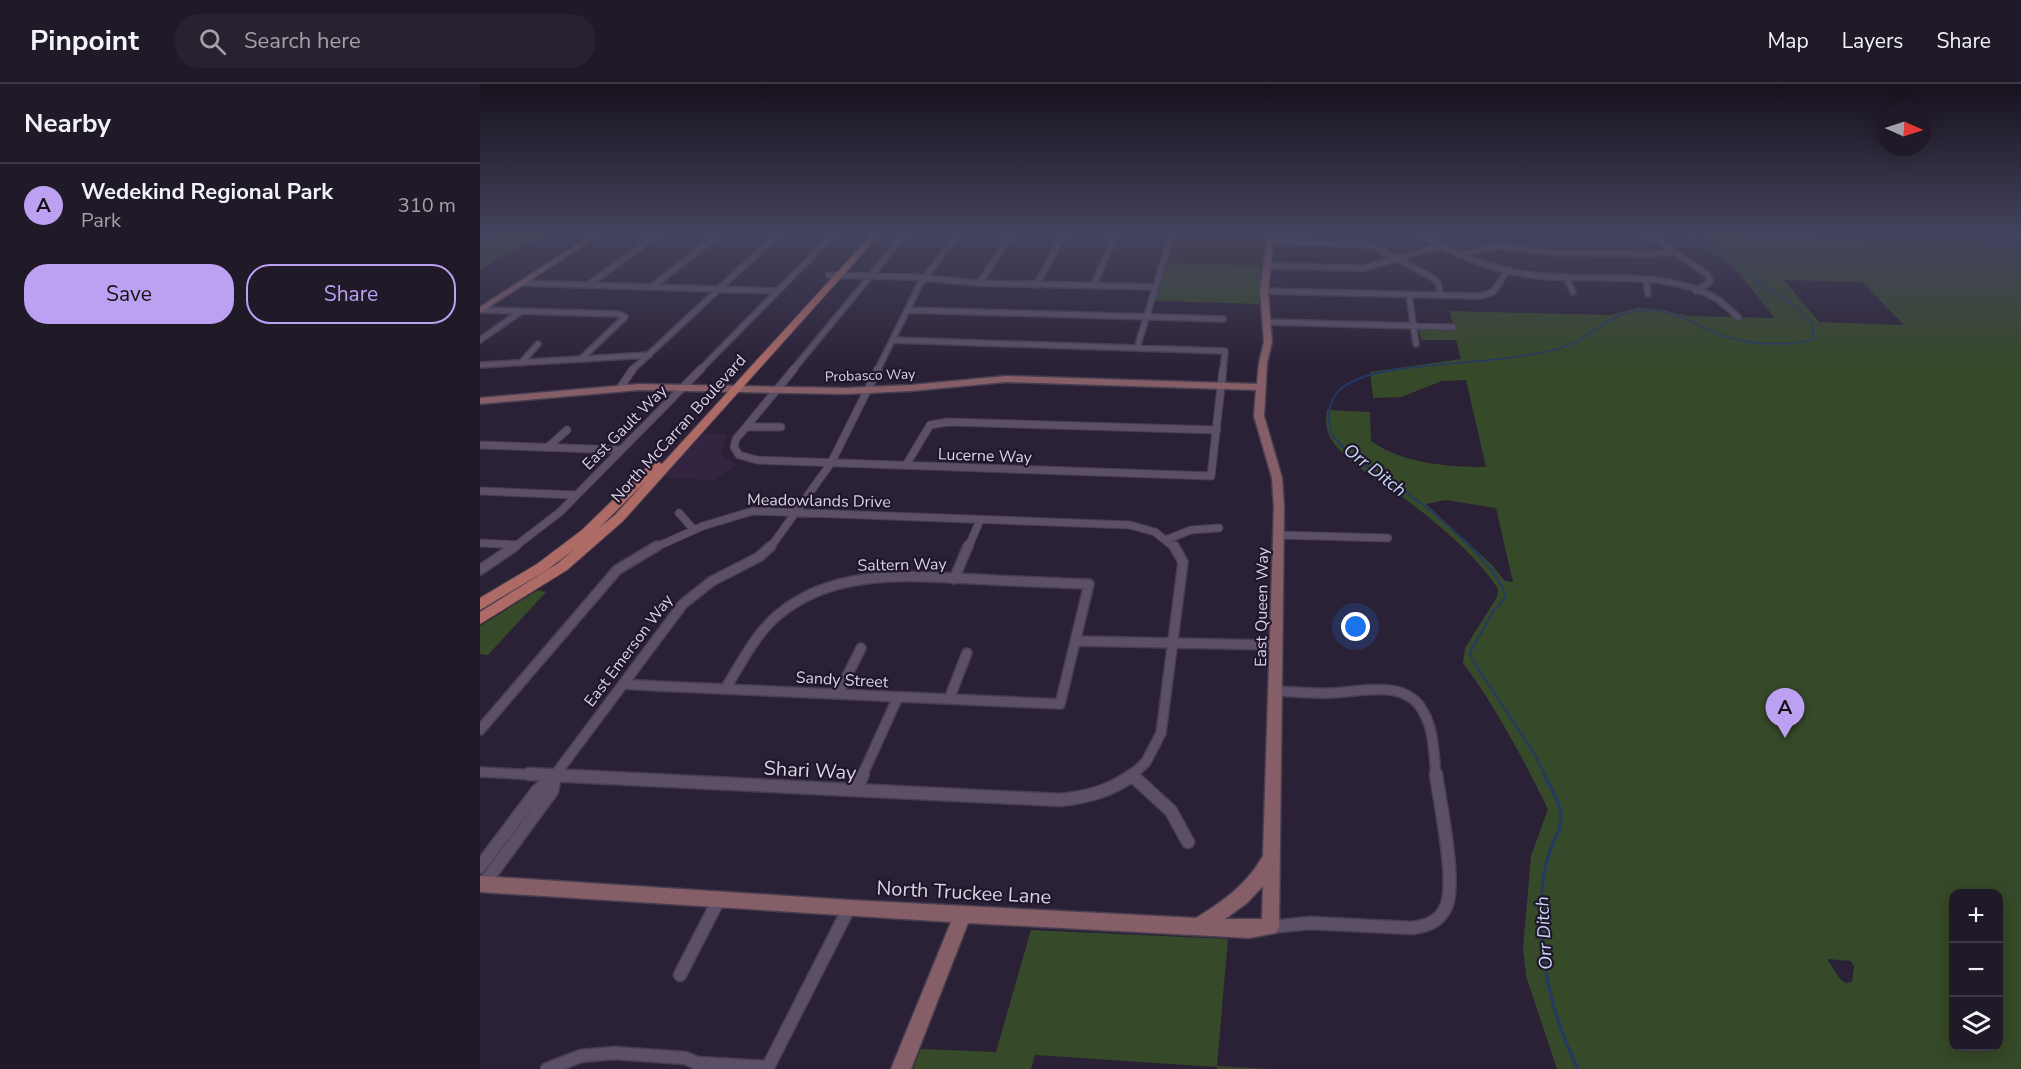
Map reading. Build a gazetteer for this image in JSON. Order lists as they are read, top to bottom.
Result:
{
  "streets": {
    "main road": ["North McCarran Boulevard"],
    "street": [
      "Probasco Way",
      "East Gault Way",
      "Lucerne Way",
      "Meadowlands Drive",
      "Saltern Way",
      "East Queen Way",
      "East Emerson Way",
      "Sandy Street",
      "Shari Way",
      "North Truckee Lane"
    ]
  },
  "crossings": [
    ["Probasco Way", "East Gault Way"],
    ["Probasco Way", "North McCarran Boulevard"],
    ["Probasco Way", "East Queen Way"],
    ["Probasco Way", "East Emerson Way"],
    ["Lucerne Way", "East Emerson Way"],
    ["Meadowlands Drive", "East Emerson Way"],
    ["Meadowlands Drive", "Shari Way"],
    ["Saltern Way", "Sandy Street"],
    ["East Queen Way", "North Truckee Lane"],
    ["East Emerson Way", "Sandy Street"],
    ["East Emerson Way", "Shari Way"],
    ["East Emerson Way", "North Truckee Lane"]
  ],
  "water": ["Orr Ditch"],
  "north": "right",
  "page": {
    "header": "Pinpoint",
    "search": "Search here",
    "nav": ["Map", "Layers", "Share"],
    "heading": "Nearby",
    "list": [
      {
        "mark": "A",
        "name": "Wedekind Regional Park",
        "note": "Park",
        "value": "310 m"
      }
    ],
    "buttons": ["Save", "Share"],
    "pins": "A",
    "map_buttons": ["+", "−"]
  }
}
